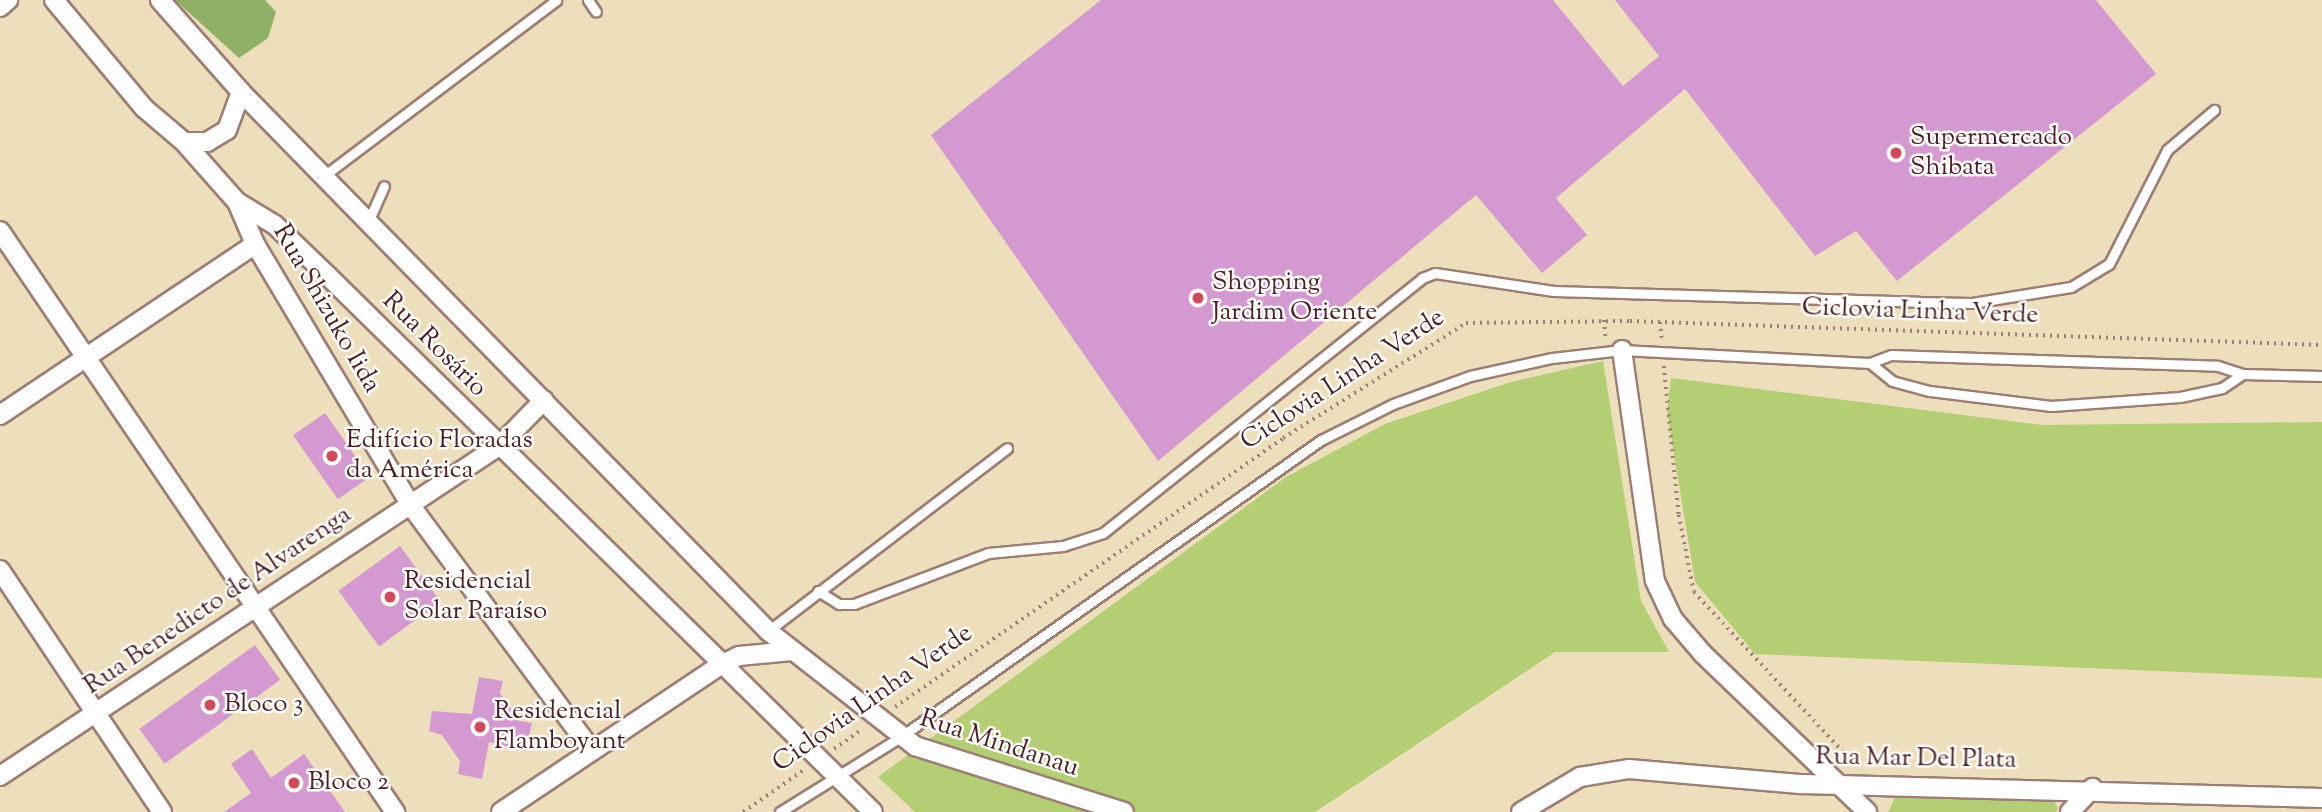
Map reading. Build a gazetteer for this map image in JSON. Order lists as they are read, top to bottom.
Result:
{
  "streets": {
    "street": [
      "Rua Shizuko Iida",
      "Rua Rosário",
      "Rua Benedicto de Alvarenga",
      "Rua Mindanau",
      "Rua Mar Del Plata"
    ],
    "path": ["Ciclovia Linha Verde"]
  },
  "crossings": [
    ["Rua Shizuko Iida", "Rua Rosário"],
    ["Rua Shizuko Iida", "Rua Benedicto de Alvarenga"],
    ["Ciclovia Linha Verde", "Rua Rosário"],
    ["Ciclovia Linha Verde", "Rua Mindanau"],
    ["Rua Rosário", "Rua Benedicto de Alvarenga"],
    ["Rua Benedicto de Alvarenga", "Rua Mindanau"]
  ],
  "places": [
    "Supermercado Shibata",
    "Shopping Jardim Oriente",
    "Edifício Floradas da América",
    "Residencial Solar Paraíso",
    "Bloco 3",
    "Residencial Flamboyant",
    "Bloco 2"
  ]
}
